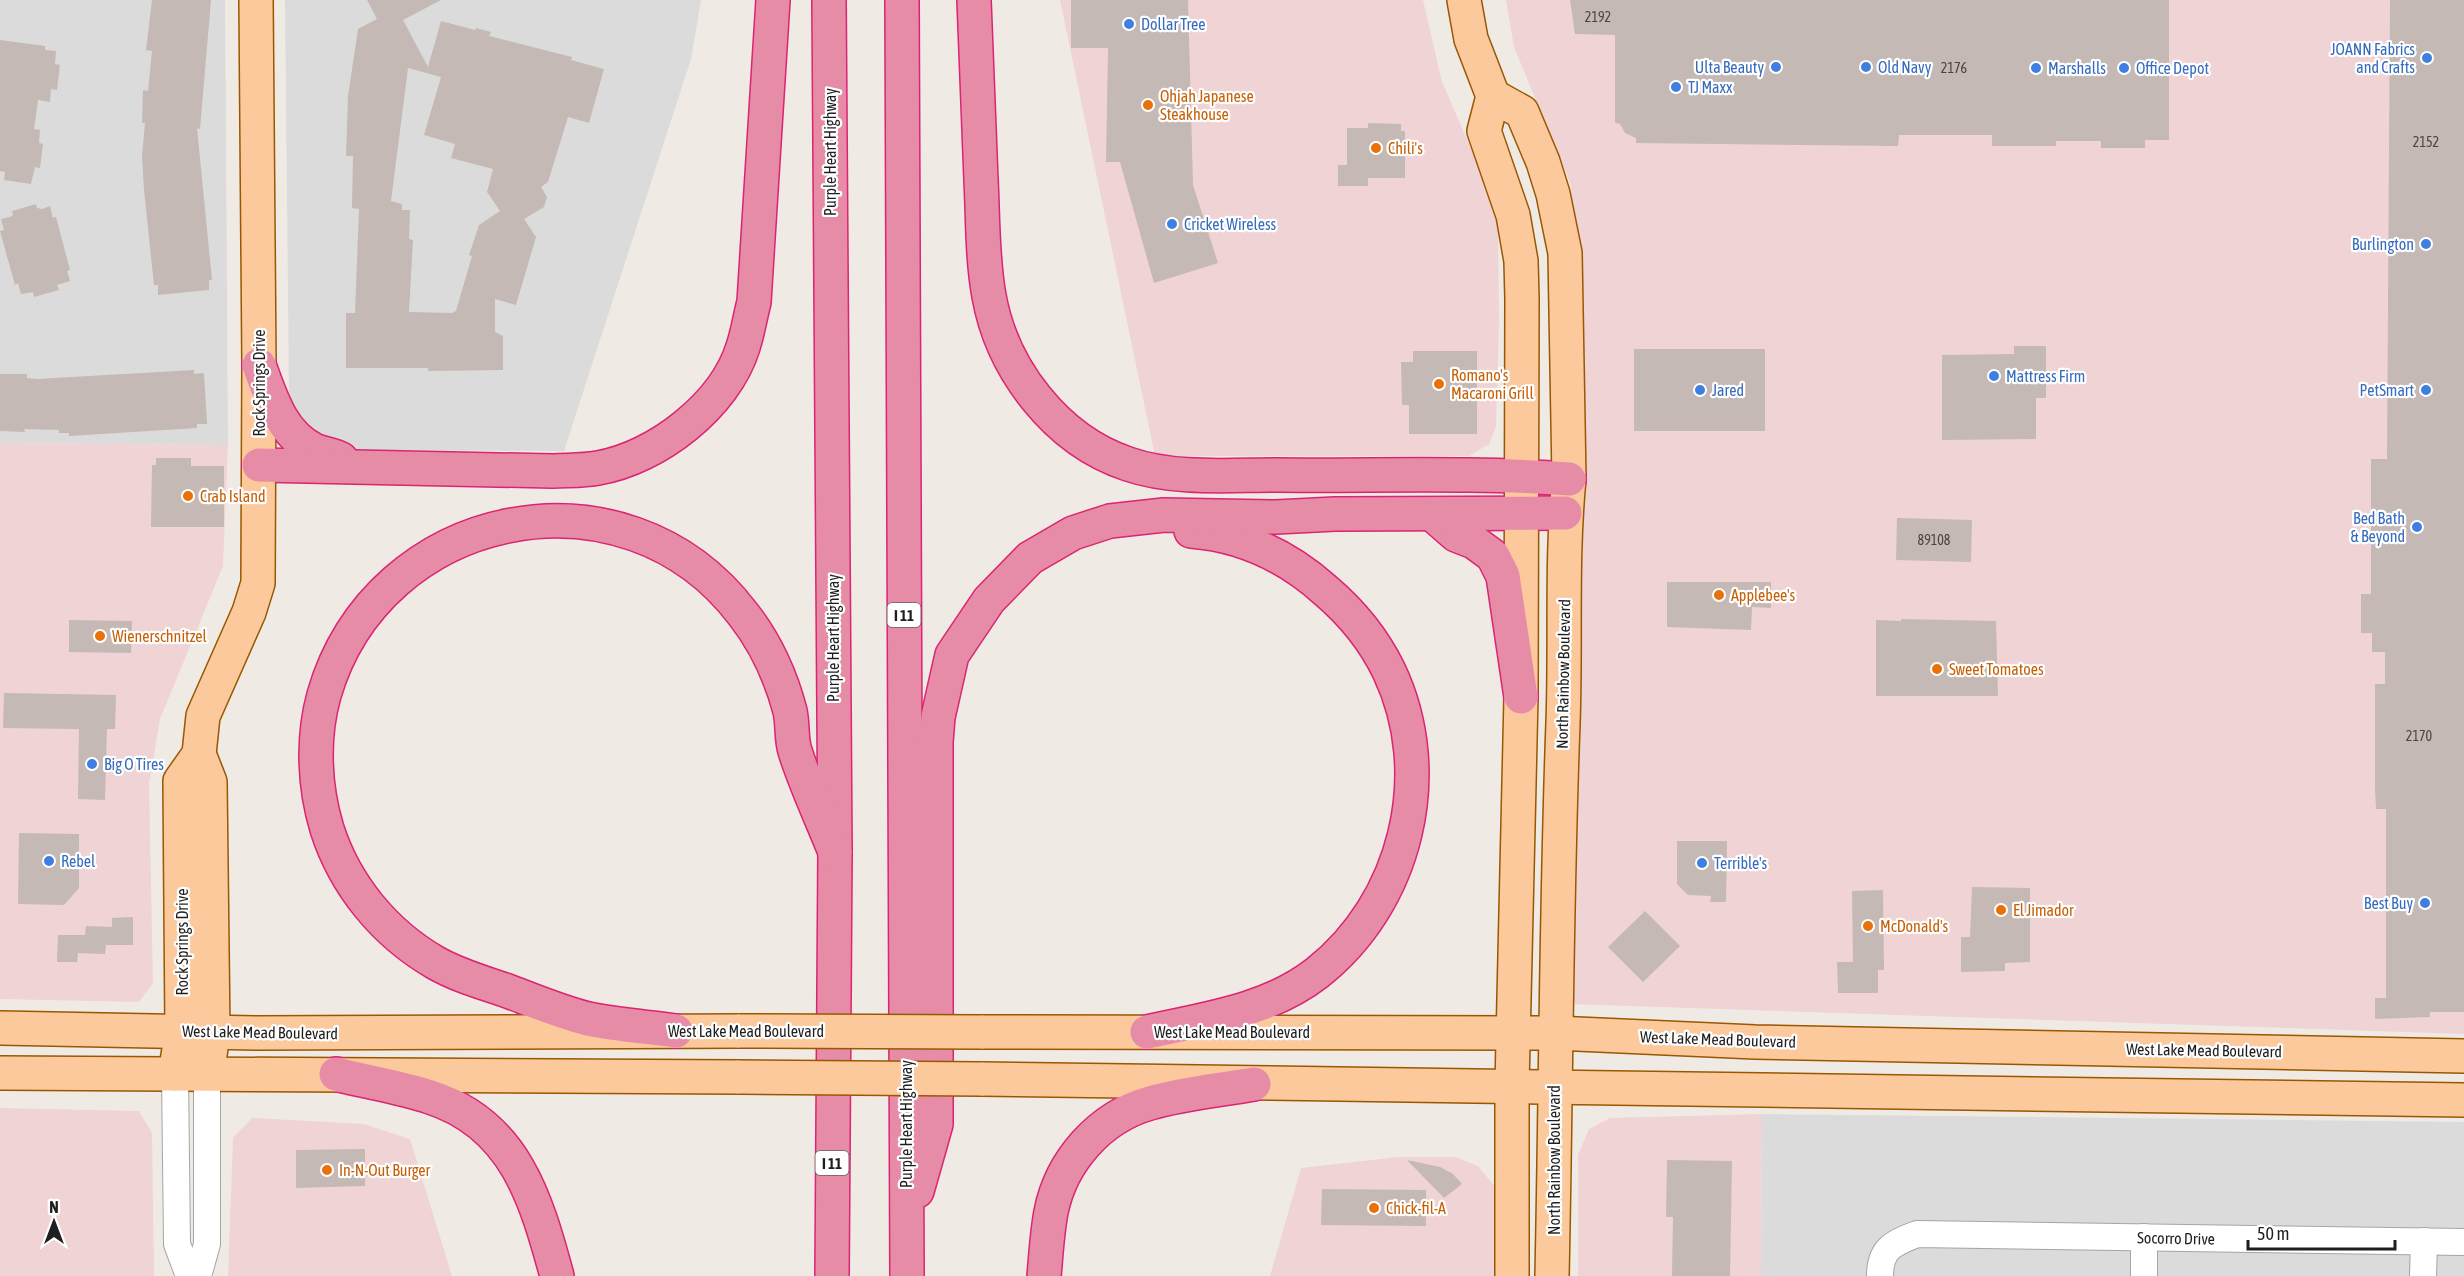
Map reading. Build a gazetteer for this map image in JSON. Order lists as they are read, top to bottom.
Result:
{
  "streets": {
    "highway": ["Purple Heart Highway", "I 11"],
    "main road": ["Rock Springs Drive", "North Rainbow Boulevard", "West Lake Mead Boulevard"],
    "street": ["Socorro Drive"]
  },
  "crossings": [
    ["Rock Springs Drive", "West Lake Mead Boulevard"],
    ["North Rainbow Boulevard", "West Lake Mead Boulevard"]
  ],
  "places": [
    "Dollar Tree",
    "JOANN Fabrics and Crafts",
    "Ulta Beauty",
    "Old Navy",
    "Marshalls",
    "Office Depot",
    "TJ Maxx",
    "Ohjah Japanese Steakhouse",
    "Chili's",
    "Cricket Wireless",
    "Burlington",
    "Mattress Firm",
    "Romano's Macaroni Grill",
    "Jared",
    "PetSmart",
    "Crab Island",
    "Bed Bath & Beyond",
    "Applebee's",
    "Wienerschnitzel",
    "Sweet Tomatoes",
    "Big O Tires",
    "Rebel",
    "Terrible's",
    "Best Buy",
    "El Jimador",
    "McDonald's",
    "In-N-Out Burger",
    "Chick-fil-A"
  ],
  "house_numbers": [
    "2192",
    "2176",
    "2152",
    "89108",
    "2170"
  ],
  "scale_bar": "50 m",
  "north": "top"
}
